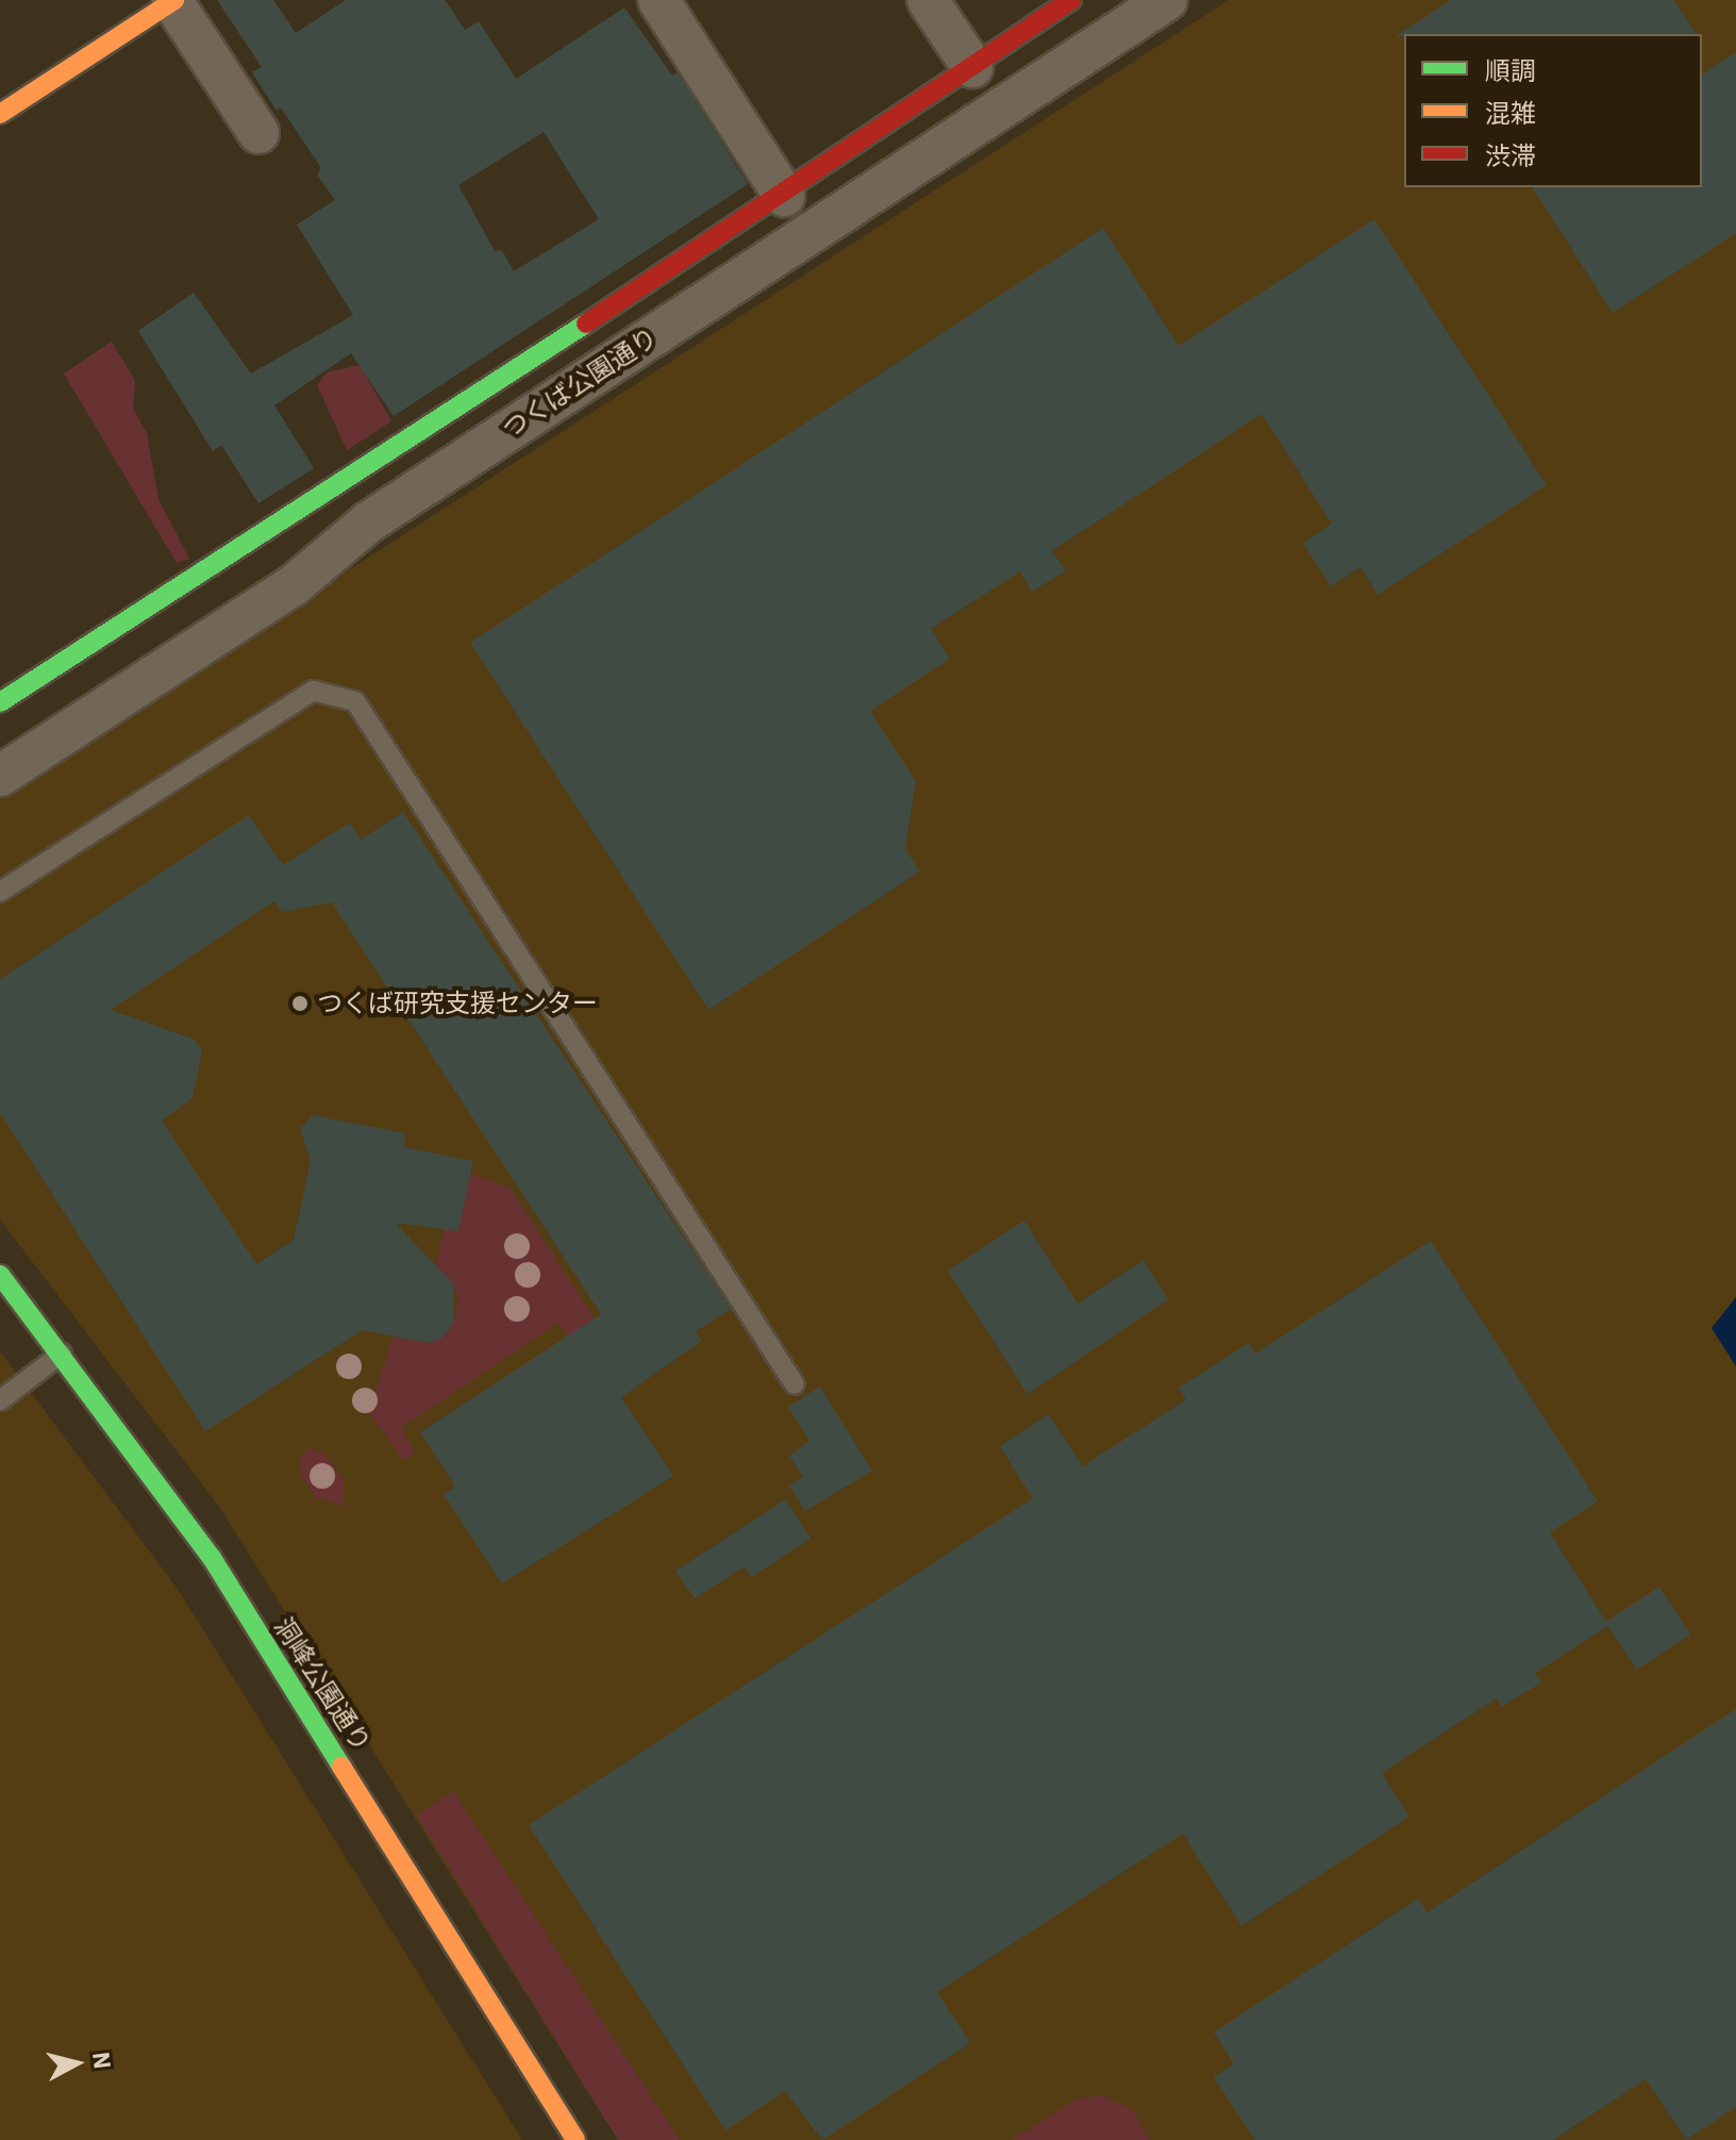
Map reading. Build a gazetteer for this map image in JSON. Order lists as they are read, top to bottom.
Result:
{
  "streets": {
    "street": ["つくば公園通り", "洞峰公園通り"]
  },
  "places": ["つくば研究支援センター"],
  "legend": ["順調", "混雑", "渋滞"],
  "north": "right"
}
